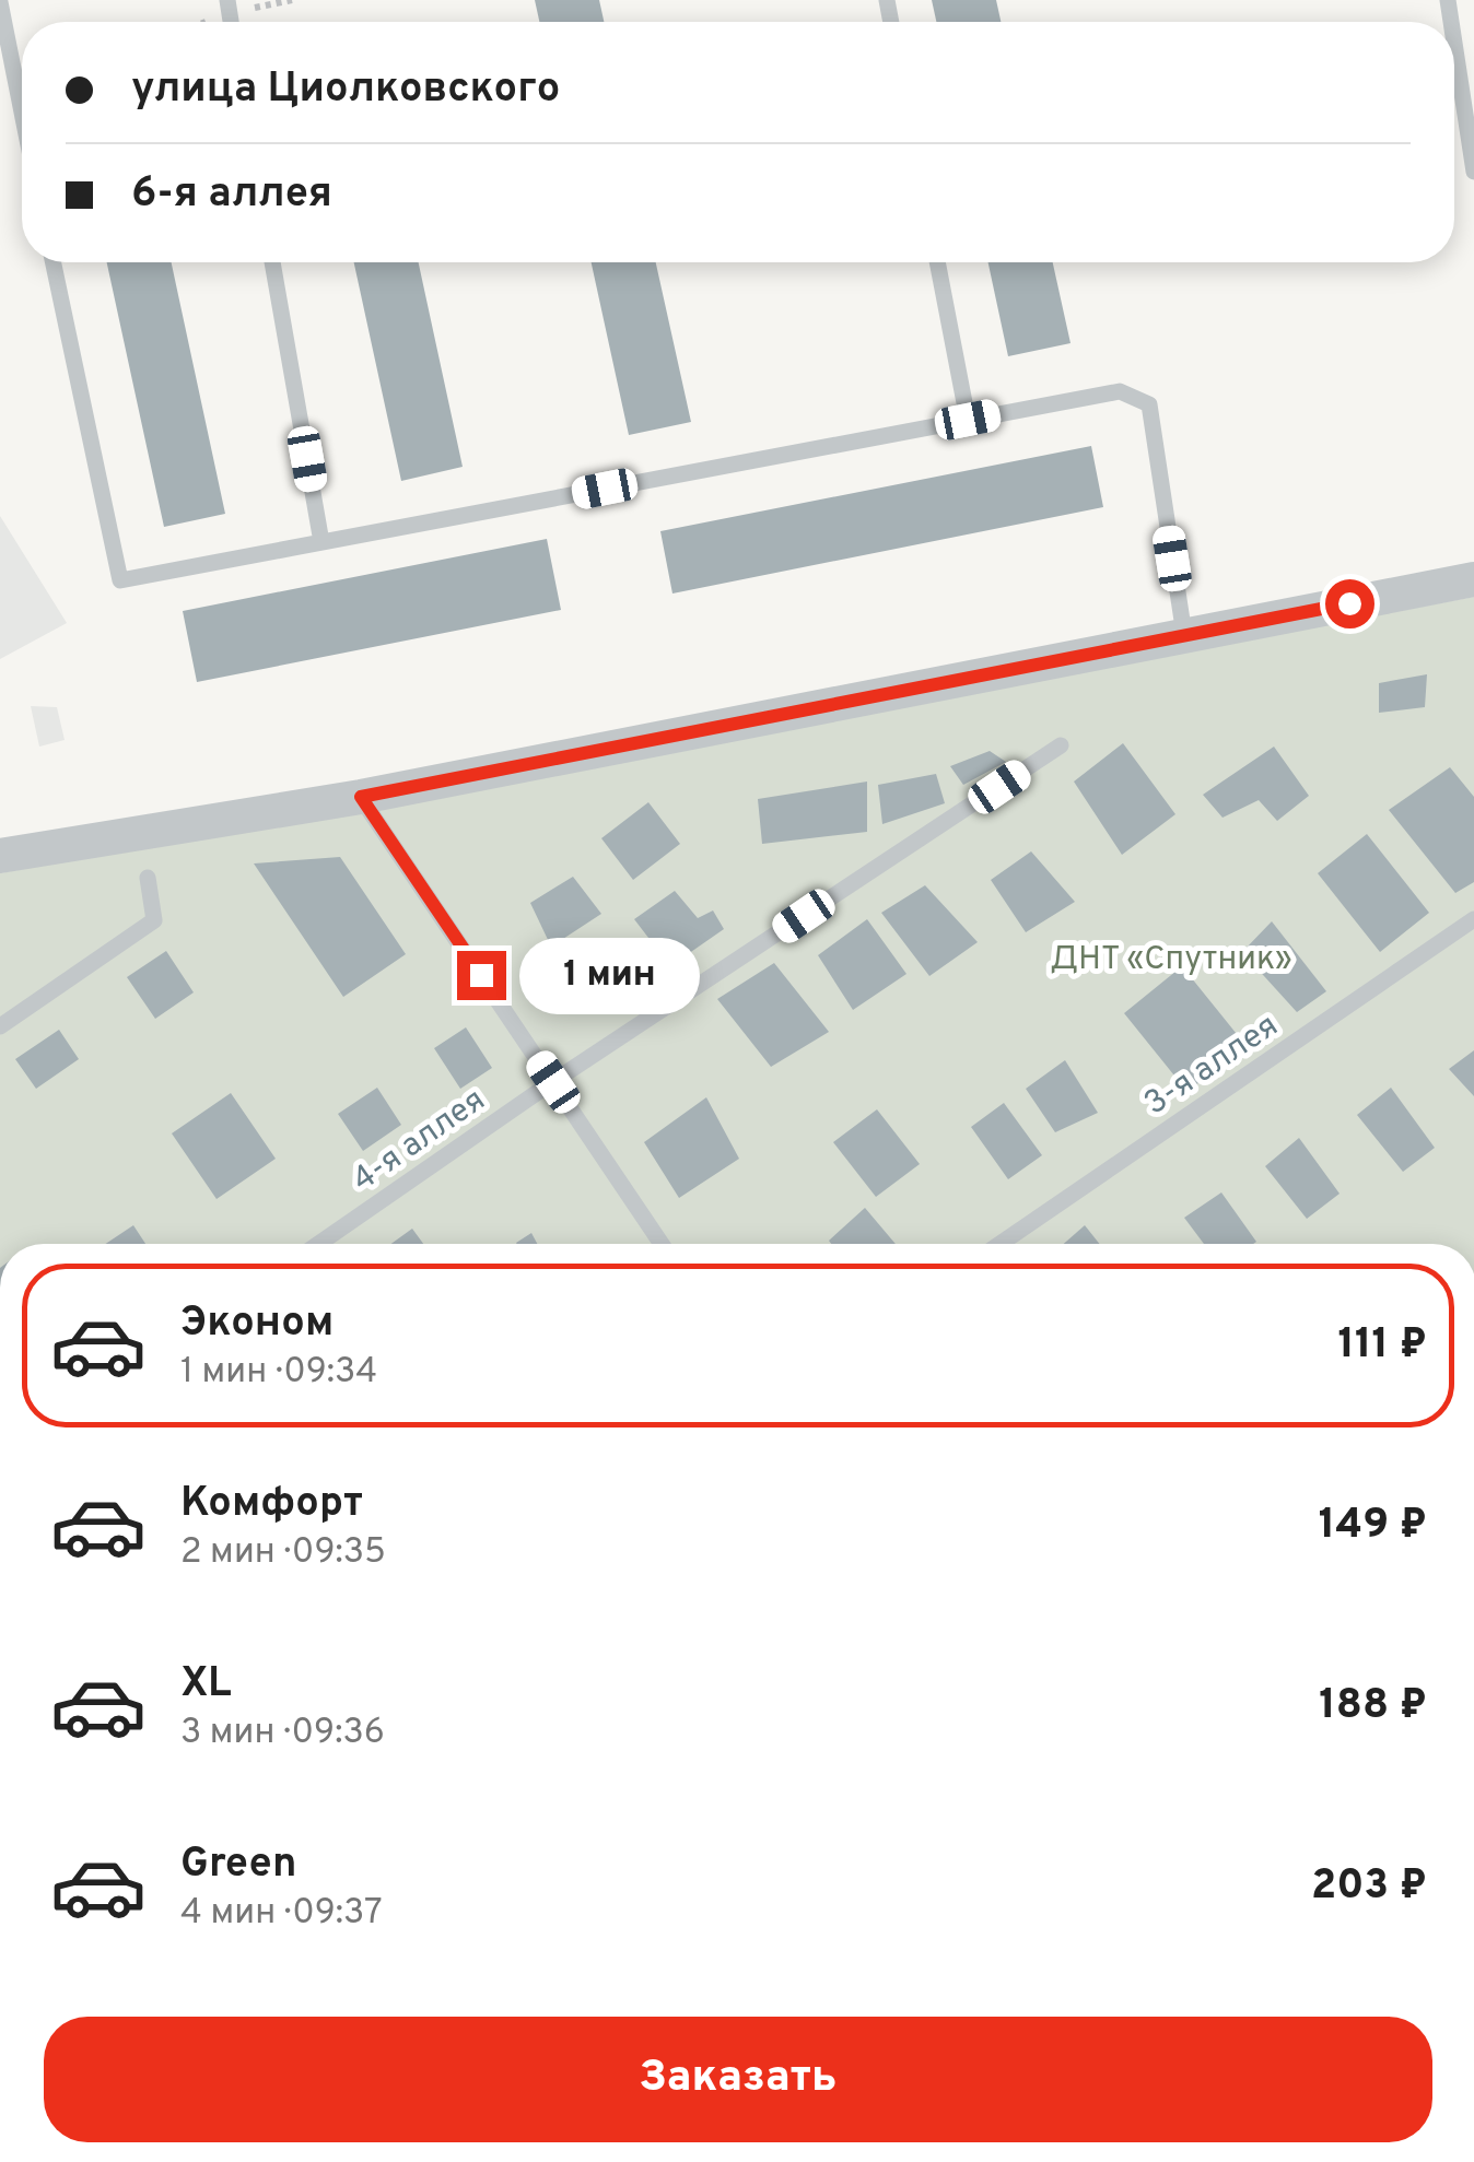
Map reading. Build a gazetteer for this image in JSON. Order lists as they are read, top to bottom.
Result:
{
  "streets": {
    "lane": ["3-я аллея", "4-я аллея"]
  },
  "parks": ["ДНТ «Спутник»"],
  "page": {
    "banner": ["улица Циолковского", "6-я аллея"],
    "bubble": "1 мин",
    "list": [
      {
        "name": "Эконом",
        "note": "1 мин · 09:34",
        "value": "111 ₽"
      },
      {
        "name": "Комфорт",
        "note": "2 мин · 09:35",
        "value": "149 ₽"
      },
      {
        "name": "XL",
        "note": "3 мин · 09:36",
        "value": "188 ₽"
      },
      {
        "name": "Green",
        "note": "4 мин · 09:37",
        "value": "203 ₽"
      }
    ],
    "buttons": "Заказать"
  }
}
